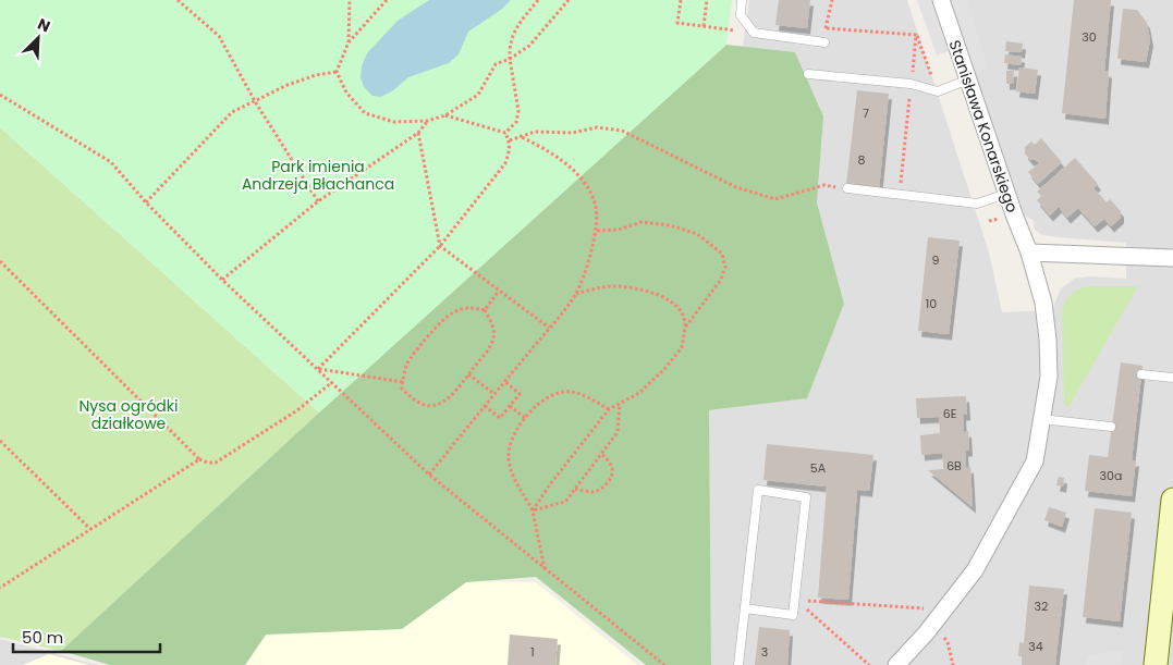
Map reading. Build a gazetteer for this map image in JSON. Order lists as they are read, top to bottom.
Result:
{
  "streets": {
    "street": ["Stanisława Konarskiego"]
  },
  "parks": ["Park imienia Andrzeja Błachanca", "Nysa ogródki działkowe"],
  "house_numbers": [
    "30",
    "7",
    "8",
    "9",
    "10",
    "6E",
    "6B",
    "5A",
    "30a",
    "32",
    "34",
    "1",
    "3"
  ],
  "scale_bar": "50 m",
  "north": "top right"
}
